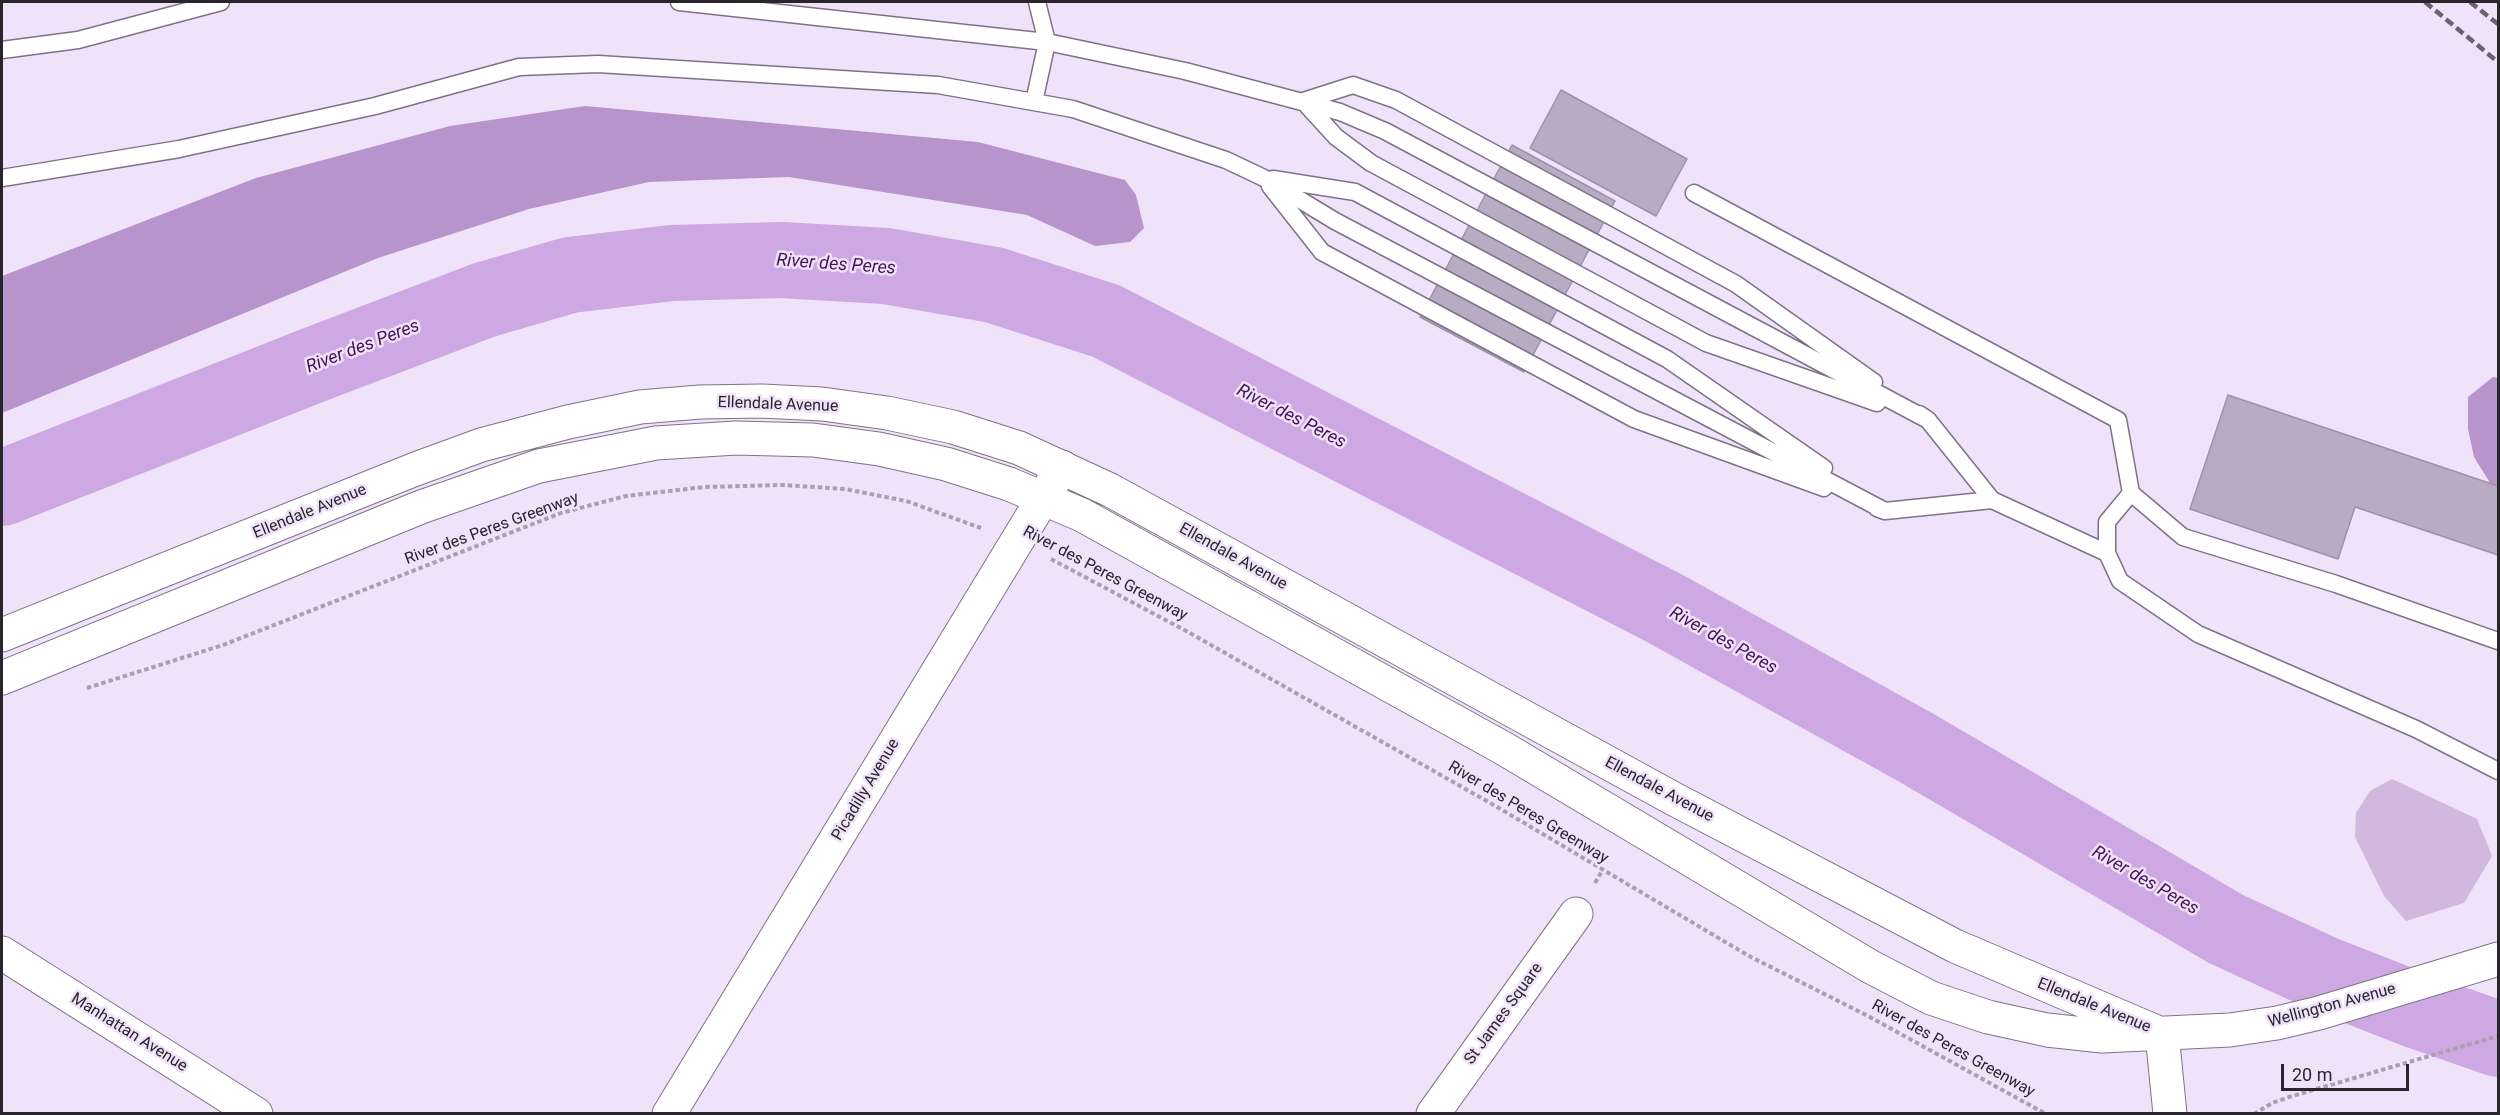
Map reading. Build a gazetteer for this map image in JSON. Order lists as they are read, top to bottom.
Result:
{
  "streets": {
    "main road": [
      "Ellendale Avenue",
      "Picadilly Avenue",
      "Wellington Avenue",
      "St James Square",
      "Manhattan Avenue"
    ],
    "path": ["River des Peres Greenway"]
  },
  "crossings": [
    ["Ellendale Avenue", "Picadilly Avenue"],
    ["Ellendale Avenue", "Wellington Avenue"],
    ["River des Peres Greenway", "Picadilly Avenue"]
  ],
  "water": ["River des Peres"],
  "scale_bar": "20 m"
}
